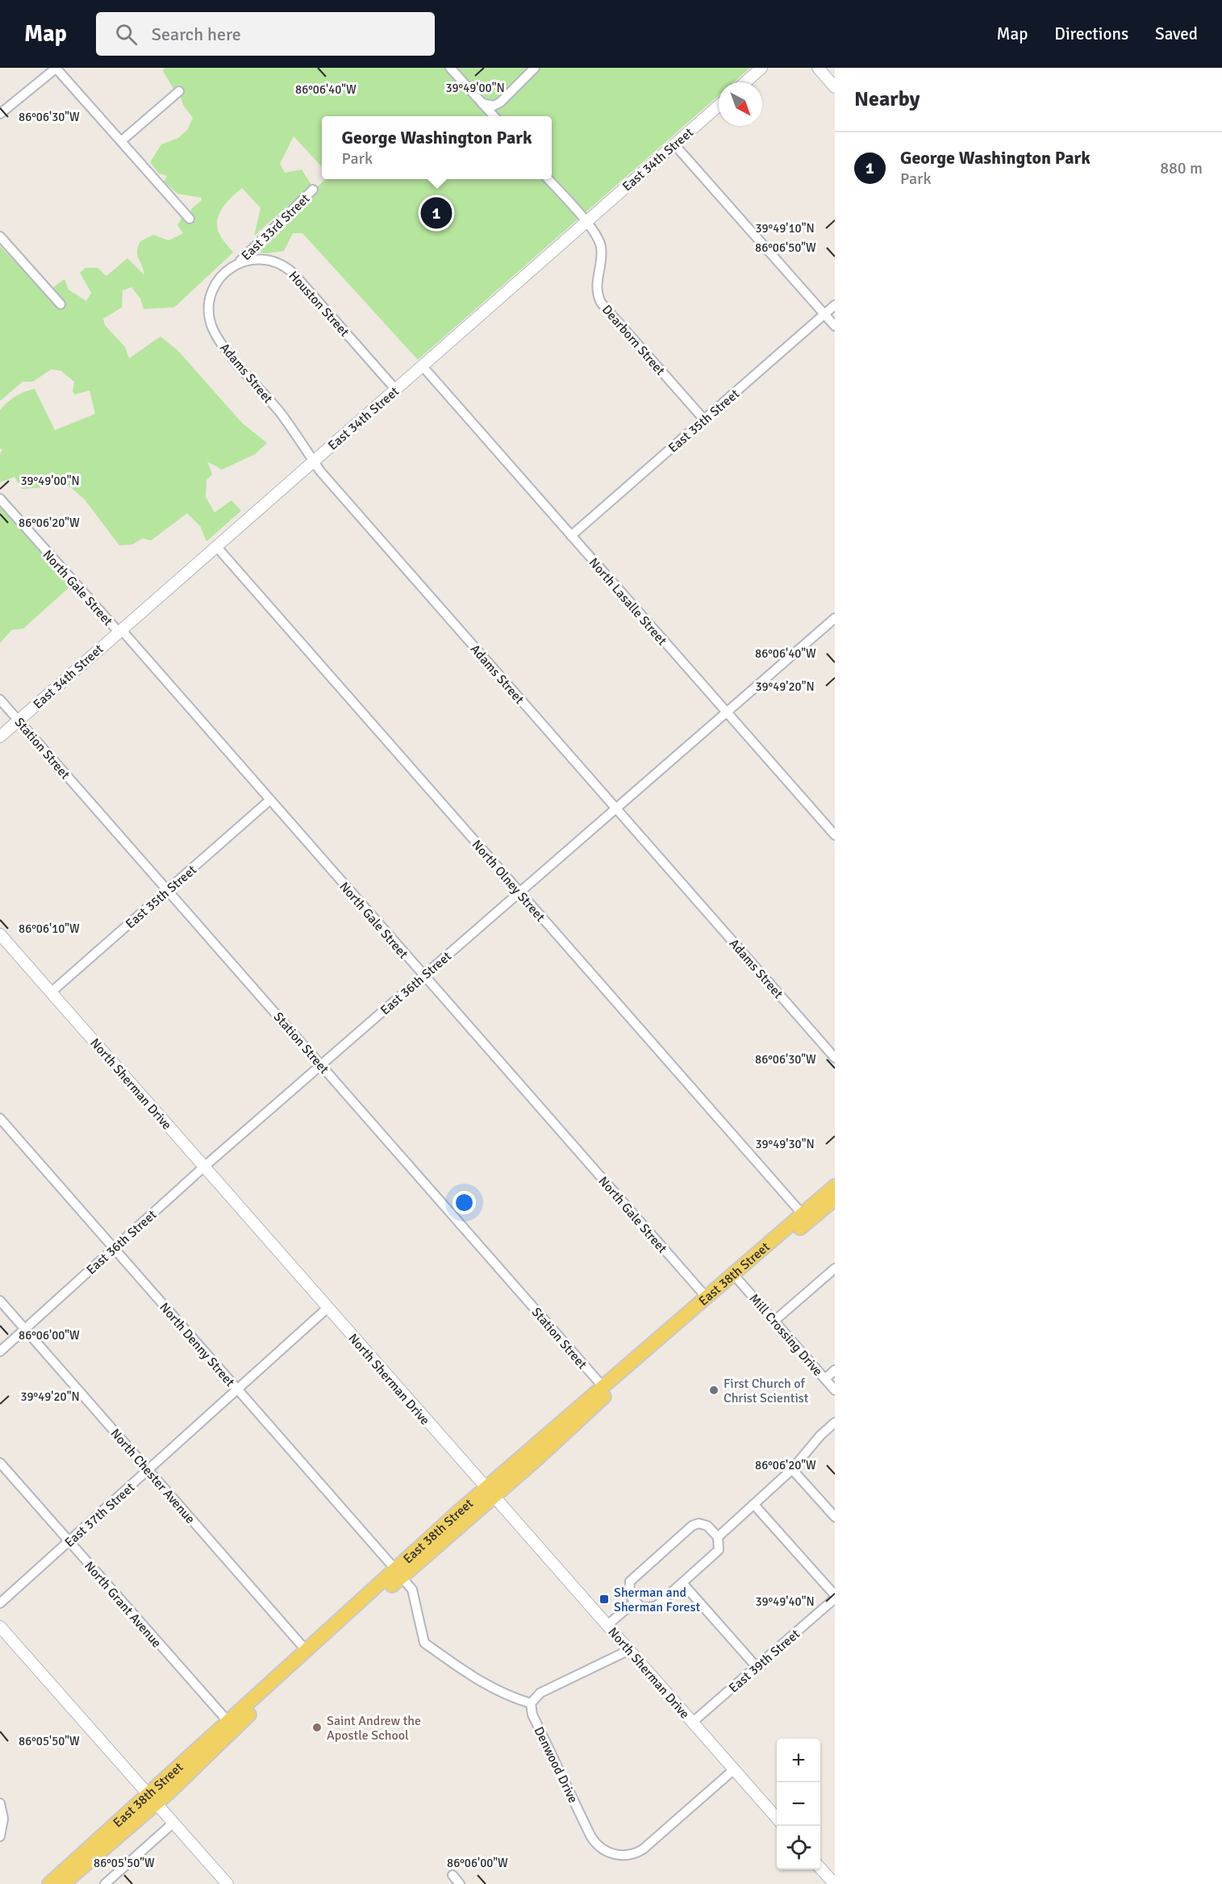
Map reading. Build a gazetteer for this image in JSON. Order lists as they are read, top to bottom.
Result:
{
  "streets": {
    "main road": ["East 34th Street", "North Sherman Drive", "East 38th Street"],
    "street": [
      "East 33rd Street",
      "Houston Street",
      "Dearborn Street",
      "Adams Street",
      "East 35th Street",
      "North Gale Street",
      "North Lasalle Street",
      "Station Street",
      "North Olney Street",
      "East 36th Street",
      "Mill Crossing Drive",
      "North Denny Street",
      "North Chester Avenue",
      "East 37th Street",
      "North Grant Avenue",
      "East 39th Street",
      "Denwood Drive"
    ]
  },
  "crossings": [
    ["East 34th Street", "Houston Street"],
    ["East 34th Street", "Dearborn Street"],
    ["East 34th Street", "Adams Street"],
    ["East 34th Street", "North Gale Street"],
    ["East 34th Street", "North Lasalle Street"],
    ["East 34th Street", "Station Street"],
    ["East 34th Street", "North Olney Street"],
    ["East 33rd Street", "Houston Street"],
    ["Houston Street", "Adams Street"],
    ["Dearborn Street", "East 35th Street"],
    ["Adams Street", "East 36th Street"],
    ["East 35th Street", "North Gale Street"],
    ["East 35th Street", "North Lasalle Street"],
    ["East 35th Street", "Station Street"],
    ["East 35th Street", "North Sherman Drive"],
    ["North Gale Street", "East 36th Street"],
    ["North Gale Street", "East 38th Street"],
    ["North Lasalle Street", "East 36th Street"],
    ["Station Street", "East 36th Street"],
    ["Station Street", "East 38th Street"],
    ["North Olney Street", "East 36th Street"],
    ["North Olney Street", "East 38th Street"],
    ["East 36th Street", "North Sherman Drive"],
    ["East 36th Street", "North Denny Street"],
    ["East 36th Street", "North Chester Avenue"],
    ["North Sherman Drive", "East 38th Street"],
    ["North Sherman Drive", "East 37th Street"],
    ["North Sherman Drive", "East 39th Street"],
    ["North Sherman Drive", "Denwood Drive"],
    ["East 38th Street", "Mill Crossing Drive"],
    ["East 38th Street", "North Denny Street"],
    ["East 38th Street", "North Chester Avenue"],
    ["East 38th Street", "North Grant Avenue"],
    ["North Denny Street", "East 37th Street"],
    ["North Chester Avenue", "East 37th Street"],
    ["East 37th Street", "North Grant Avenue"]
  ],
  "places": {
    "other": ["First Church of Christ Scientist", "Saint Andrew the Apostle School"],
    "transit": ["Sherman and Sherman Forest"]
  },
  "north": "bottom right",
  "page": {
    "header": "Map",
    "search": "Search here",
    "nav": ["Map", "Directions", "Saved"],
    "heading": "Nearby",
    "popup": ["George Washington Park", "Park"],
    "list": [
      {
        "mark": "1",
        "name": "George Washington Park",
        "note": "Park",
        "value": "880 m"
      }
    ],
    "pins": "1",
    "map_buttons": ["+", "−"]
  },
  "coordinates": [
    "39°49'00\"N",
    "86°06'40\"W",
    "86°06'30\"W",
    "39°49'10\"N",
    "86°06'50\"W",
    "86°06'20\"W",
    "39°49'20\"N",
    "86°06'10\"W",
    "39°49'30\"N",
    "86°06'00\"W",
    "39°49'40\"N",
    "86°05'50\"W"
  ]
}
